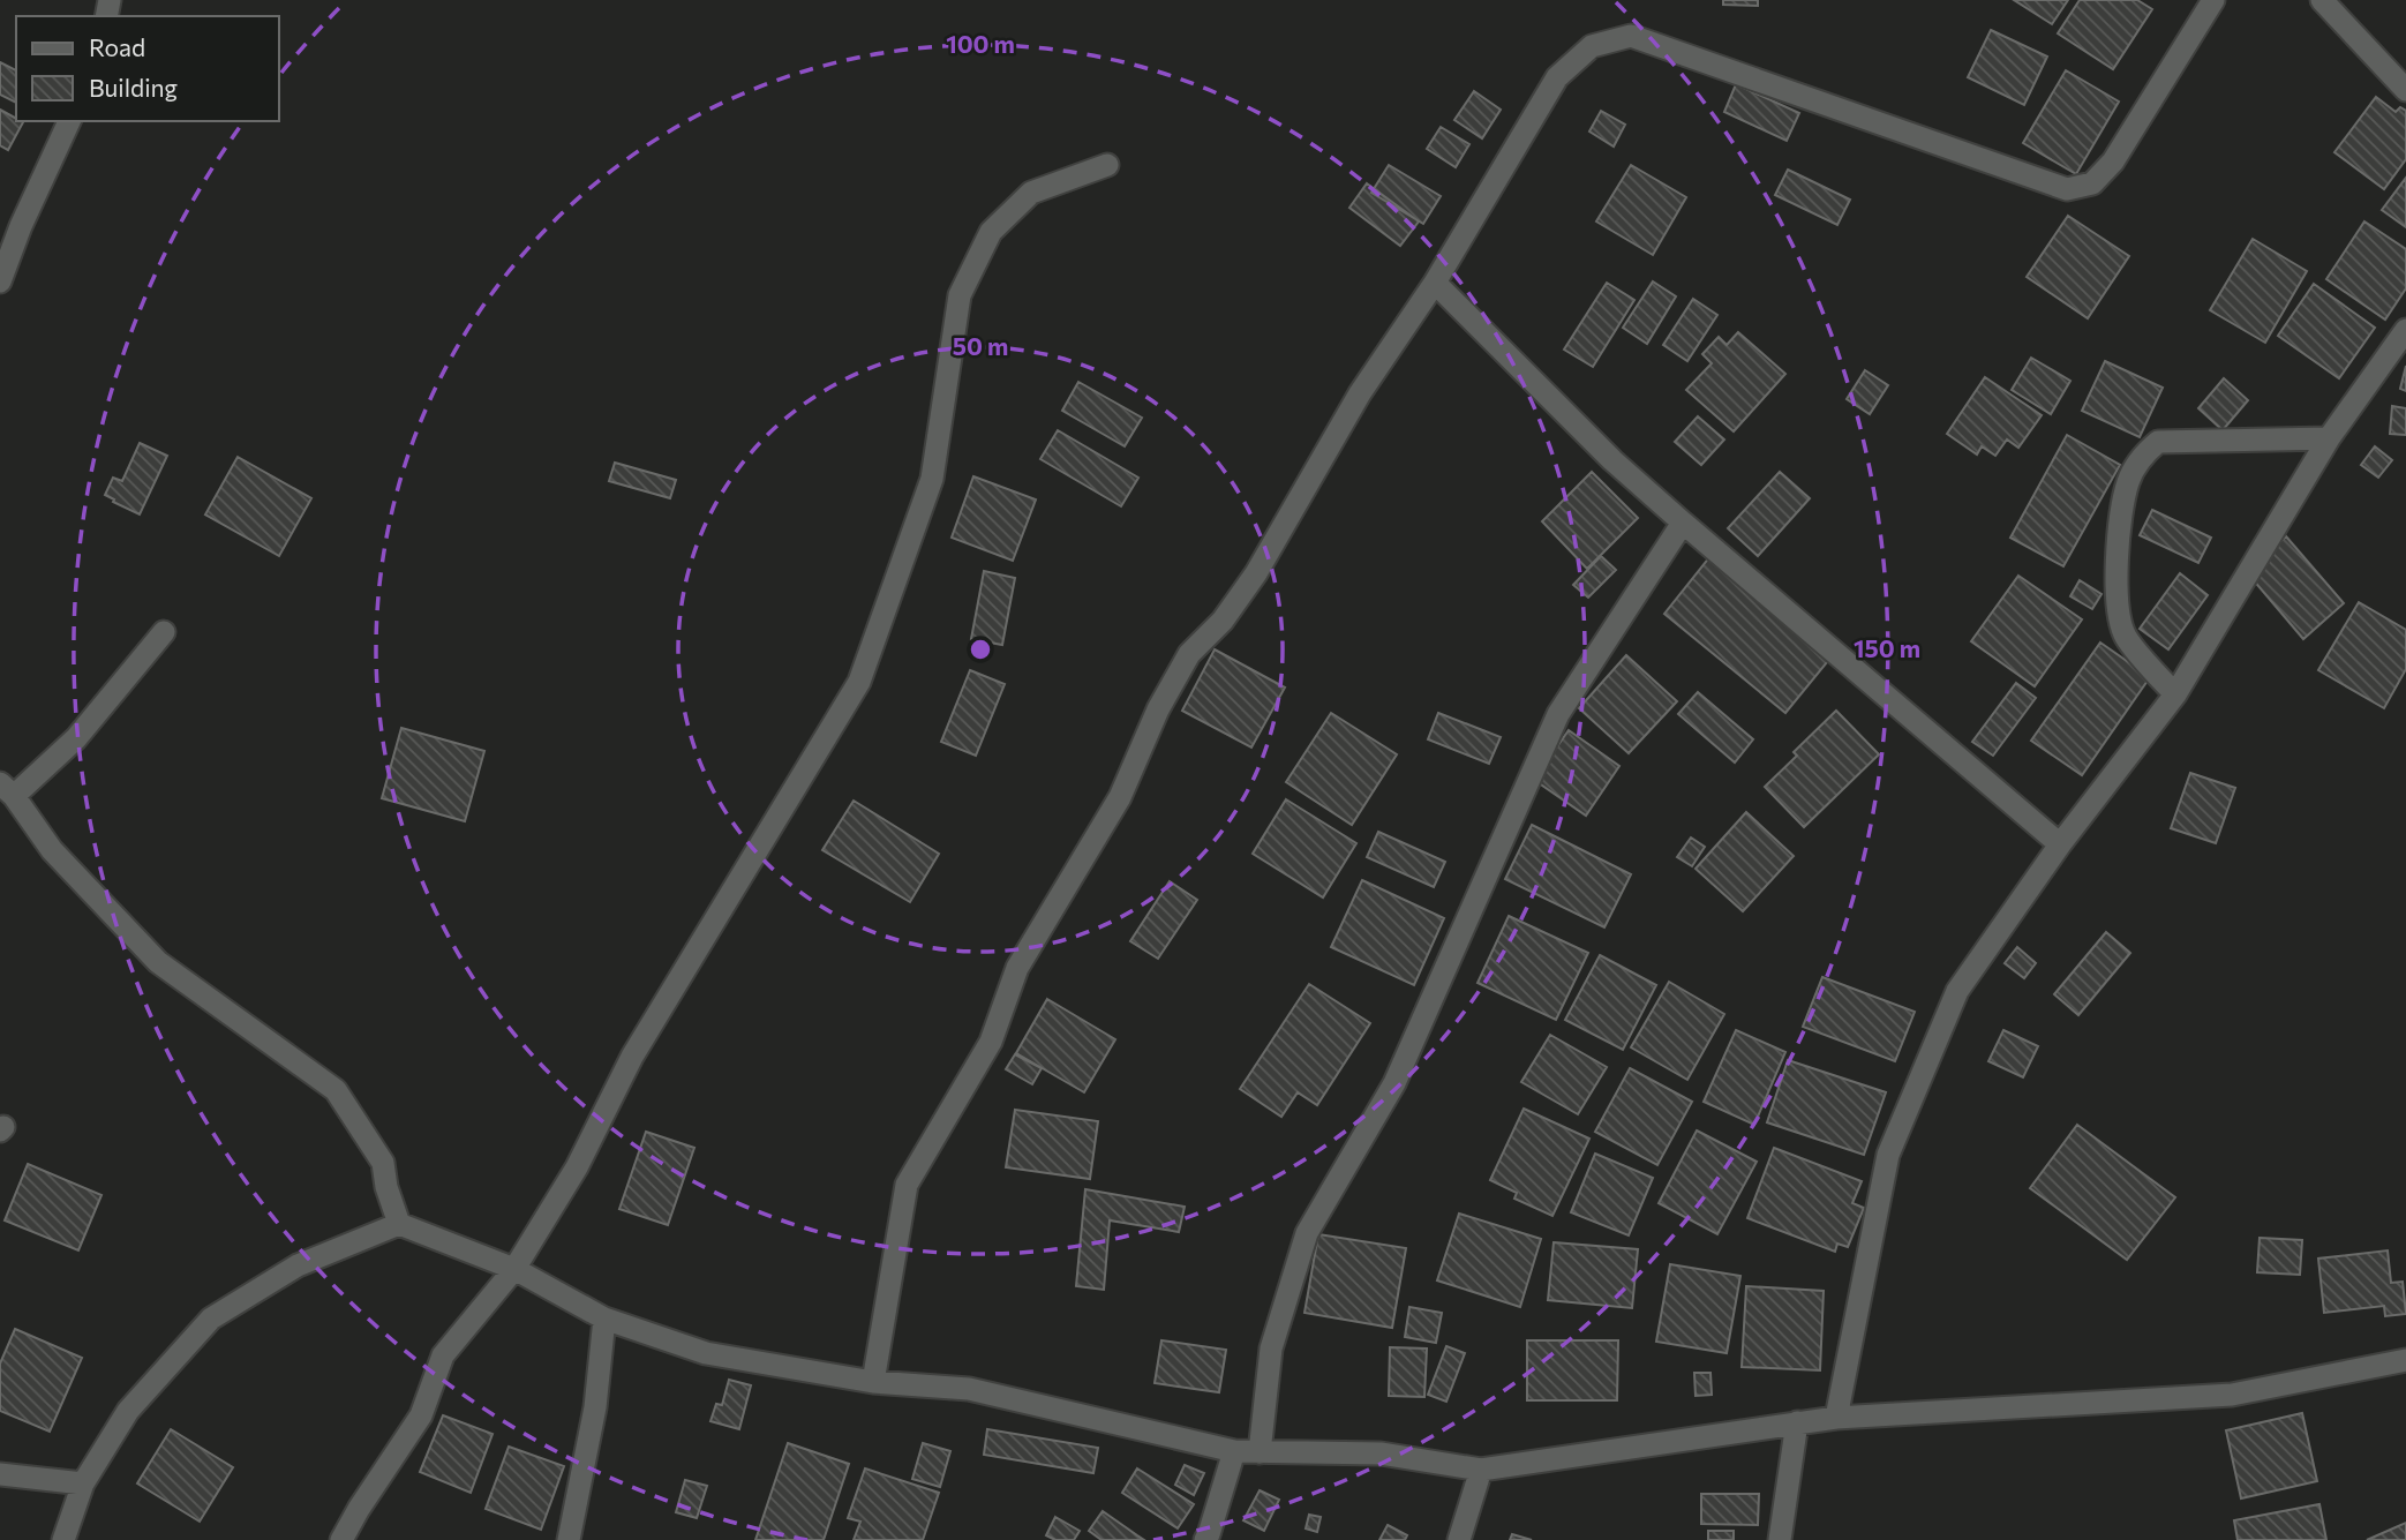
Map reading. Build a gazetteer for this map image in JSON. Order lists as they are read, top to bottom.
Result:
{
  "legend": ["Road", "Building"],
  "rings": ["100 m", "50 m", "150 m"]
}
